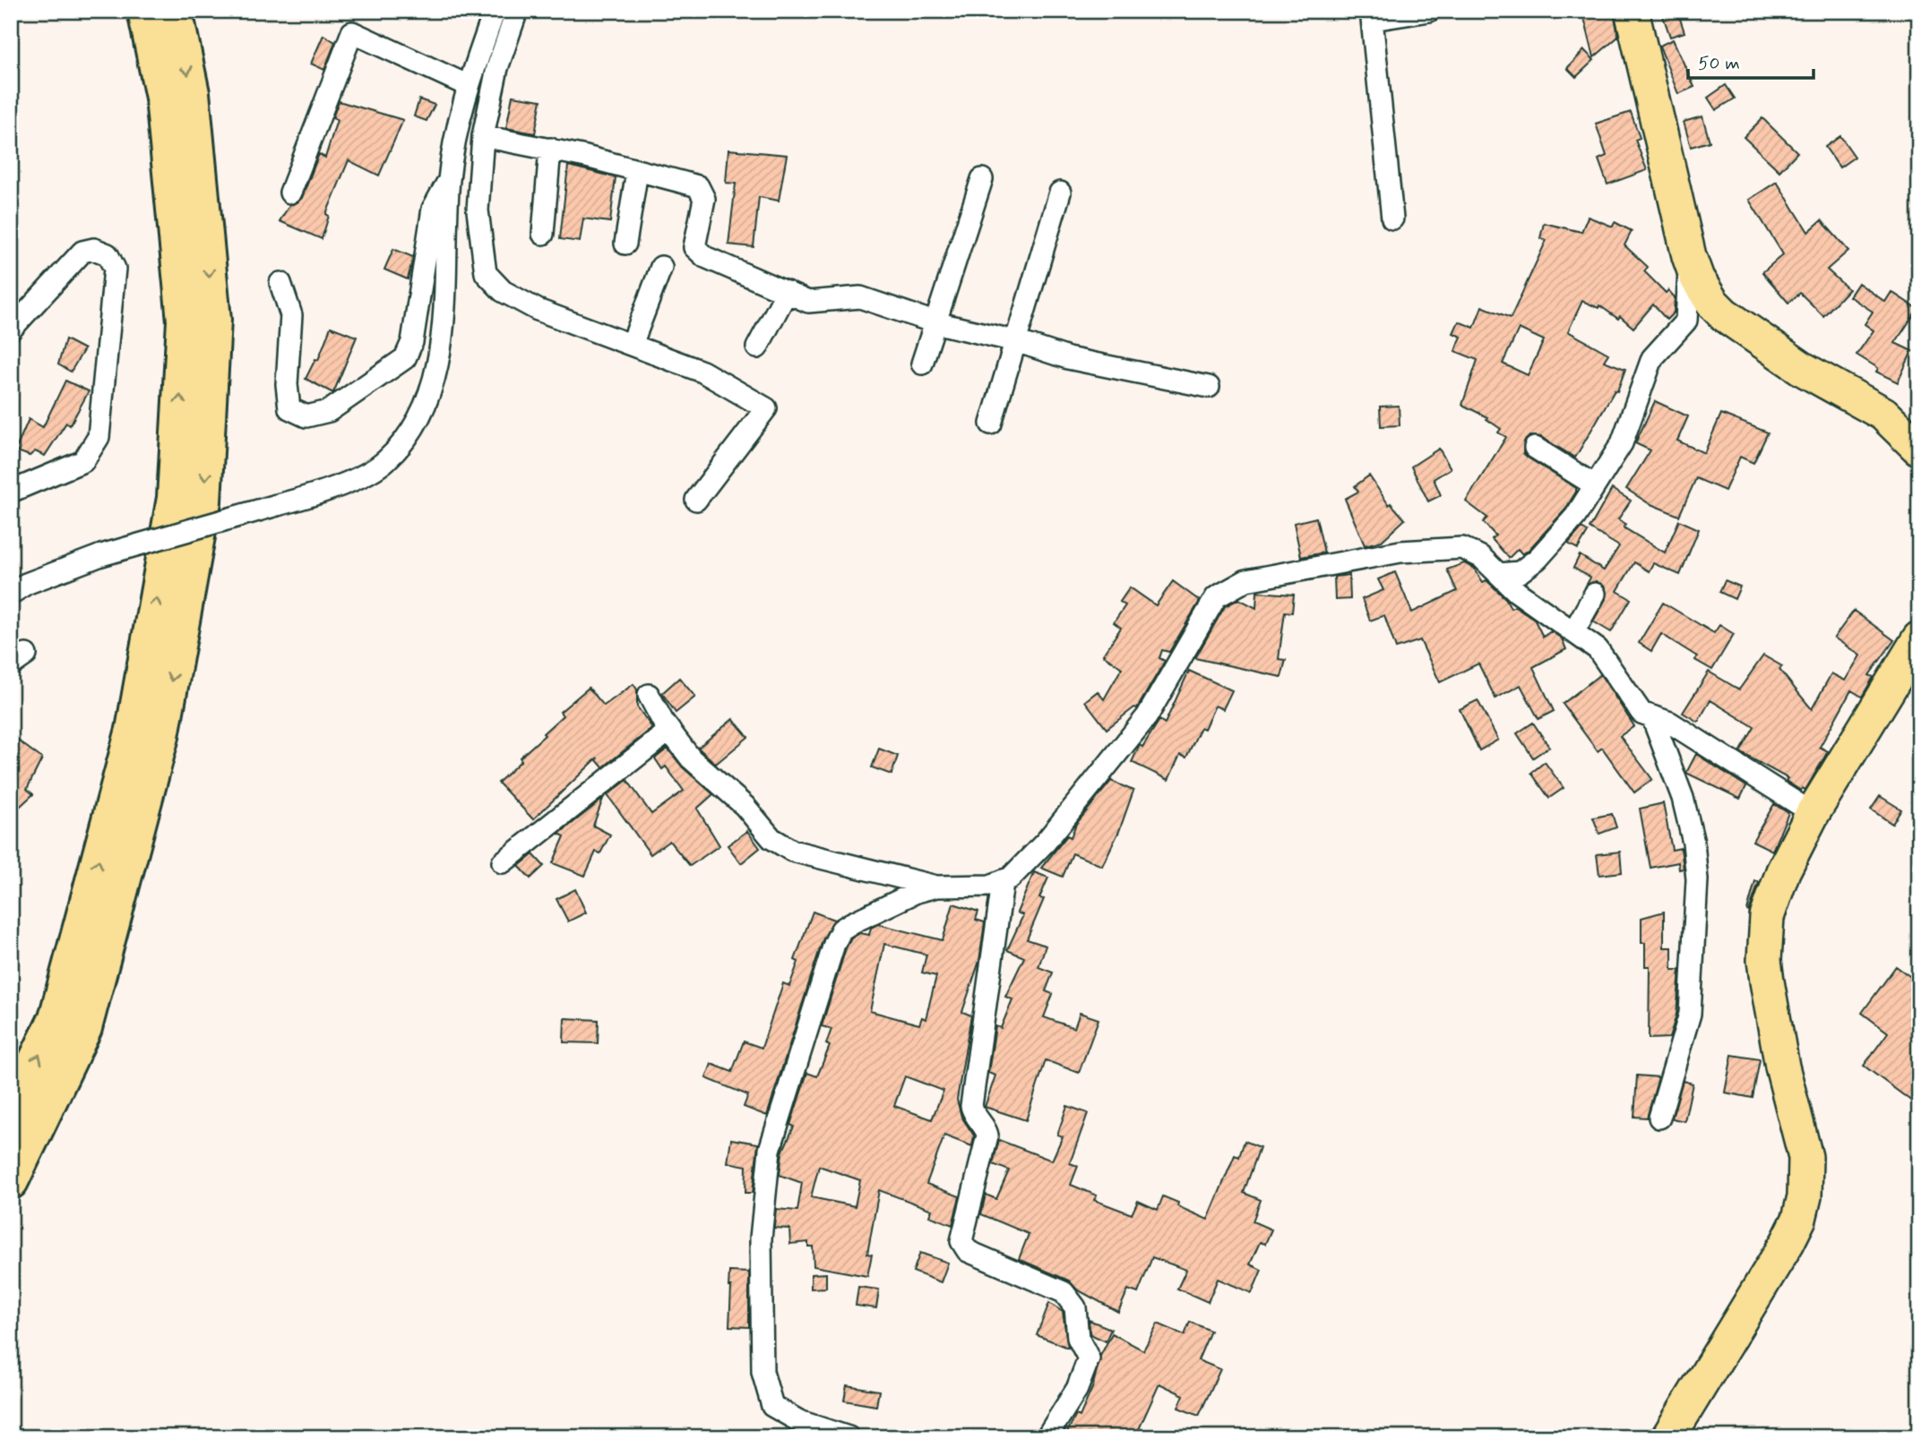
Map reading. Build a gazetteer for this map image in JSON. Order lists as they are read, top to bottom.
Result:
{
  "scale_bar": "50 m"
}
